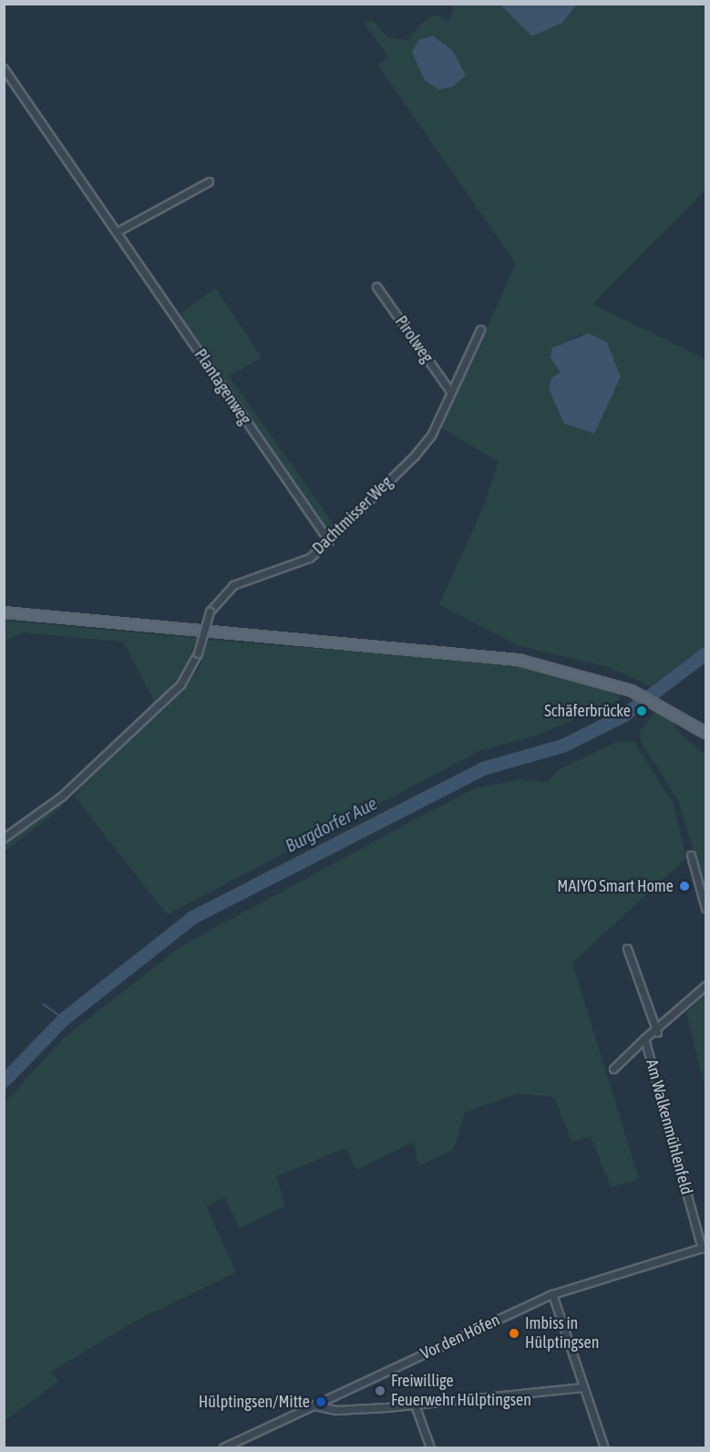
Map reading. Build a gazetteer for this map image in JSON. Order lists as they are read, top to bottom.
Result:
{
  "streets": {
    "street": [
      "Pirolweg",
      "Plantagenweg",
      "Dachtmisser Weg",
      "Am Walkenmühlenfeld",
      "Vor den Höfen"
    ]
  },
  "crossings": [
    ["Pirolweg", "Dachtmisser Weg"],
    ["Plantagenweg", "Dachtmisser Weg"],
    ["Am Walkenmühlenfeld", "Vor den Höfen"]
  ],
  "water": ["Burgdorfer Aue"],
  "places": [
    "Schäferbrücke",
    "MAIYO Smart Home",
    "Imbiss in Hülptingsen",
    "Freiwillige Feuerwehr Hülptingsen",
    "Hülptingsen/Mitte"
  ]
}
